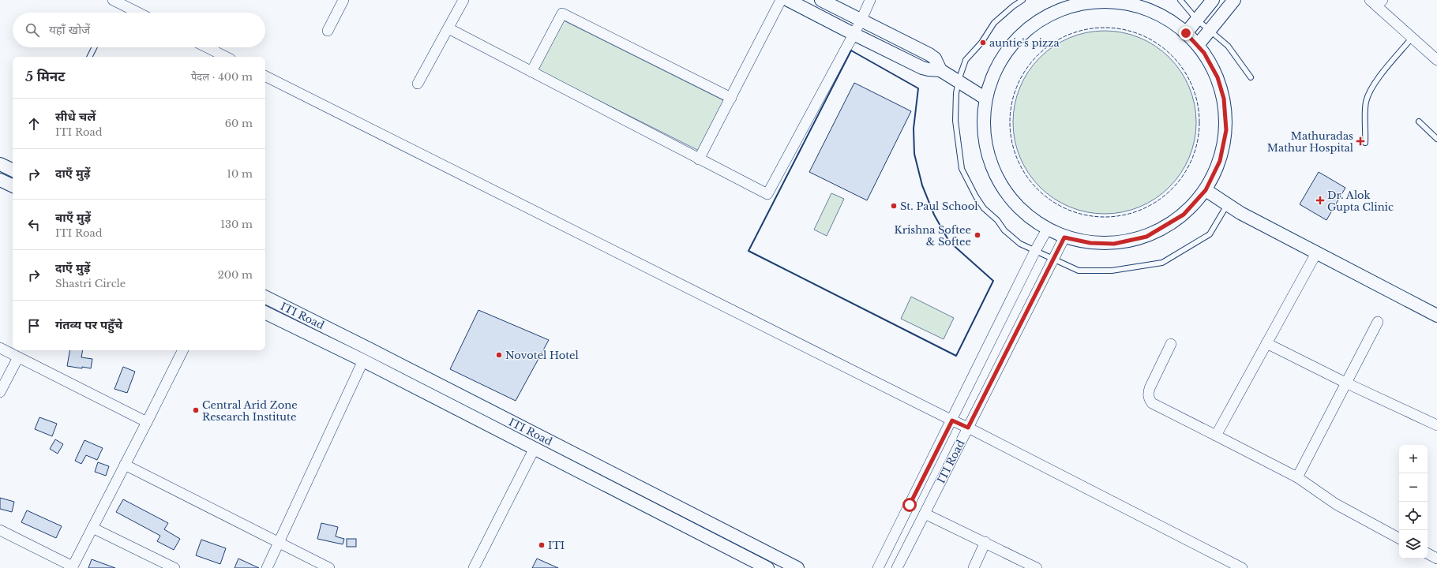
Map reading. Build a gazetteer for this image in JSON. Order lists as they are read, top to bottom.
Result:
{
  "streets": {
    "street": ["ITI Road"]
  },
  "places": {
    "other": [
      "auntie's pizza",
      "St. Paul School",
      "Krishna Softee & Softee",
      "Novotel Hotel",
      "Central Arid Zone Research Institute",
      "ITI"
    ],
    "health": ["Mathuradas Mathur Hospital", "Dr. Alok Gupta Clinic"]
  },
  "page": {
    "search": "यहाँ खोजें",
    "heading": ["5 मिनट", "पैदल · 400 m"],
    "list": [
      ["सीधे चलें", "ITI Road", "60 m"],
      ["दाएँ मुड़ें", "10 m"],
      ["बाएँ मुड़ें", "ITI Road", "130 m"],
      ["दाएँ मुड़ें", "Shastri Circle", "200 m"],
      "गंतव्य पर पहुँचे"
    ],
    "map_buttons": ["+", "−"]
  }
}
